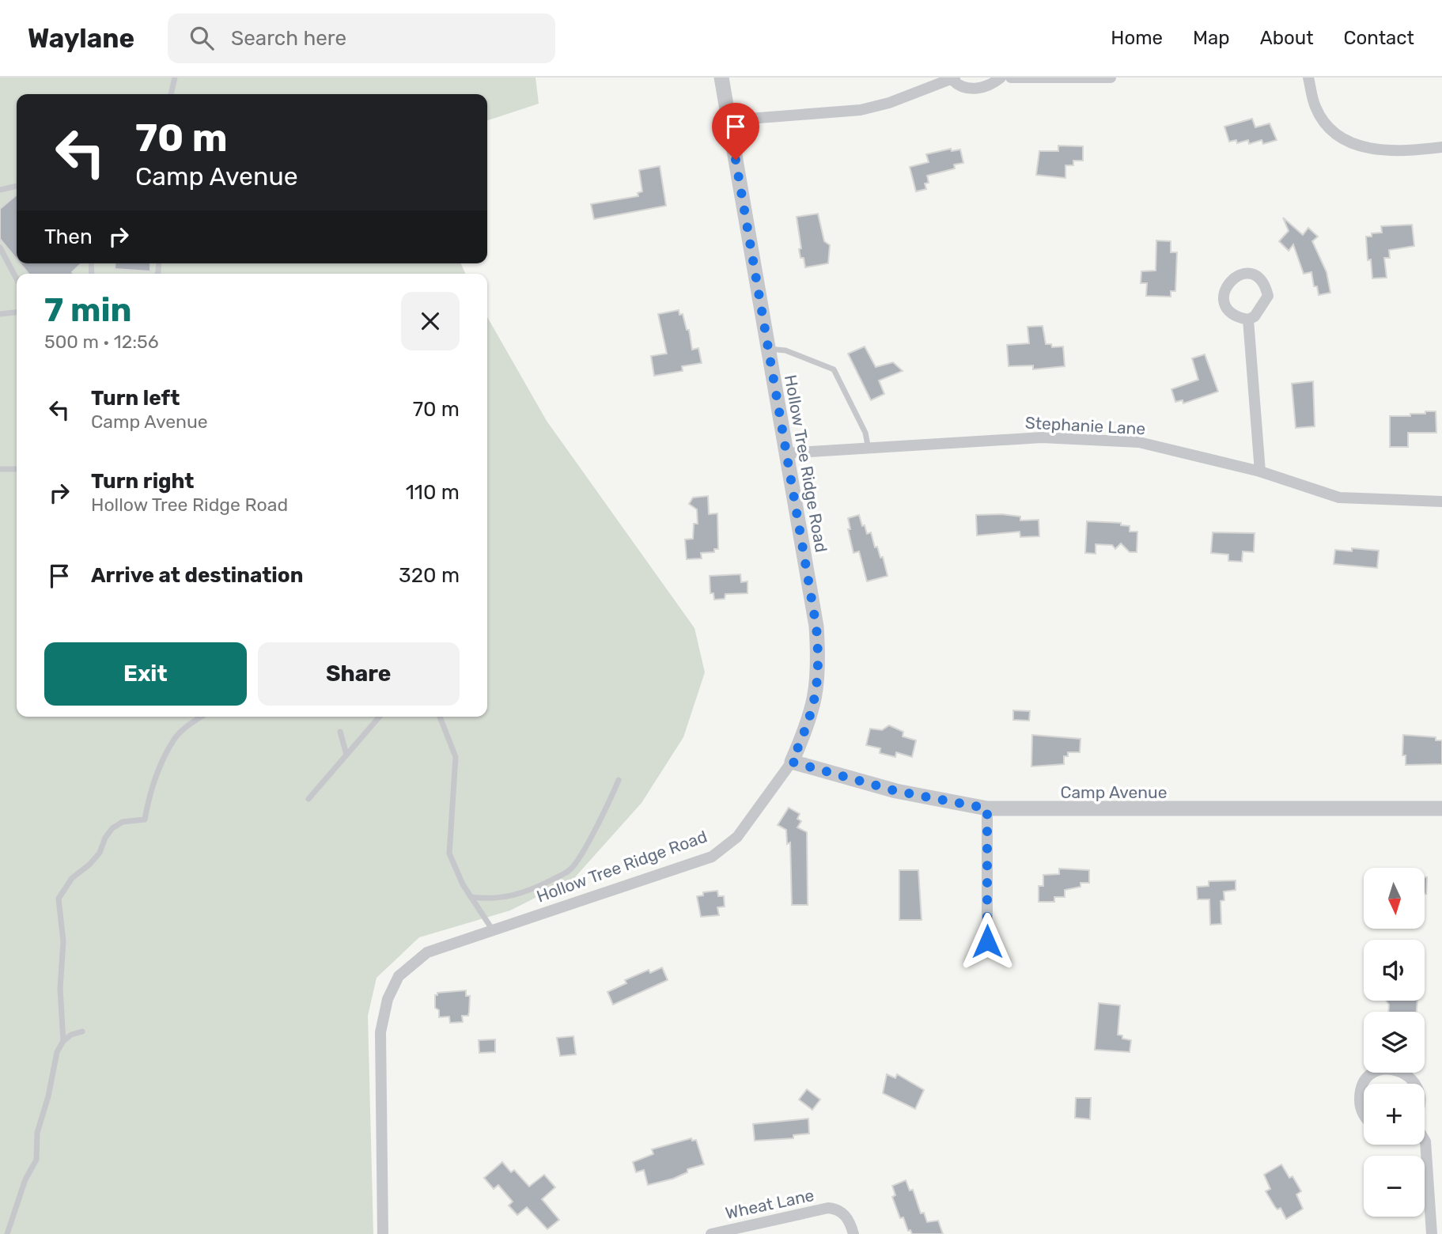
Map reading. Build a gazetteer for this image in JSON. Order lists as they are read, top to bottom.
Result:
{
  "streets": {
    "street": [
      "Stephanie Lane",
      "Hollow Tree Ridge Road",
      "Camp Avenue",
      "Wheat Lane"
    ]
  },
  "crossings": [
    ["Stephanie Lane", "Hollow Tree Ridge Road"],
    ["Hollow Tree Ridge Road", "Camp Avenue"]
  ],
  "north": "bottom",
  "page": {
    "header": "Waylane",
    "search": "Search here",
    "nav": [
      "Home",
      "Map",
      "About",
      "Contact"
    ],
    "turn": ["70 m", "Camp Avenue"],
    "then": "Then",
    "heading": ["7 min", "500 m · 12:56"],
    "list": [
      {
        "name": "Turn left",
        "note": "Camp Avenue",
        "value": "70 m"
      },
      {
        "name": "Turn right",
        "note": "Hollow Tree Ridge Road",
        "value": "110 m"
      },
      {
        "name": "Arrive at destination",
        "value": "320 m"
      }
    ],
    "buttons": ["Exit", "Share"],
    "map_buttons": ["+", "−"]
  }
}
